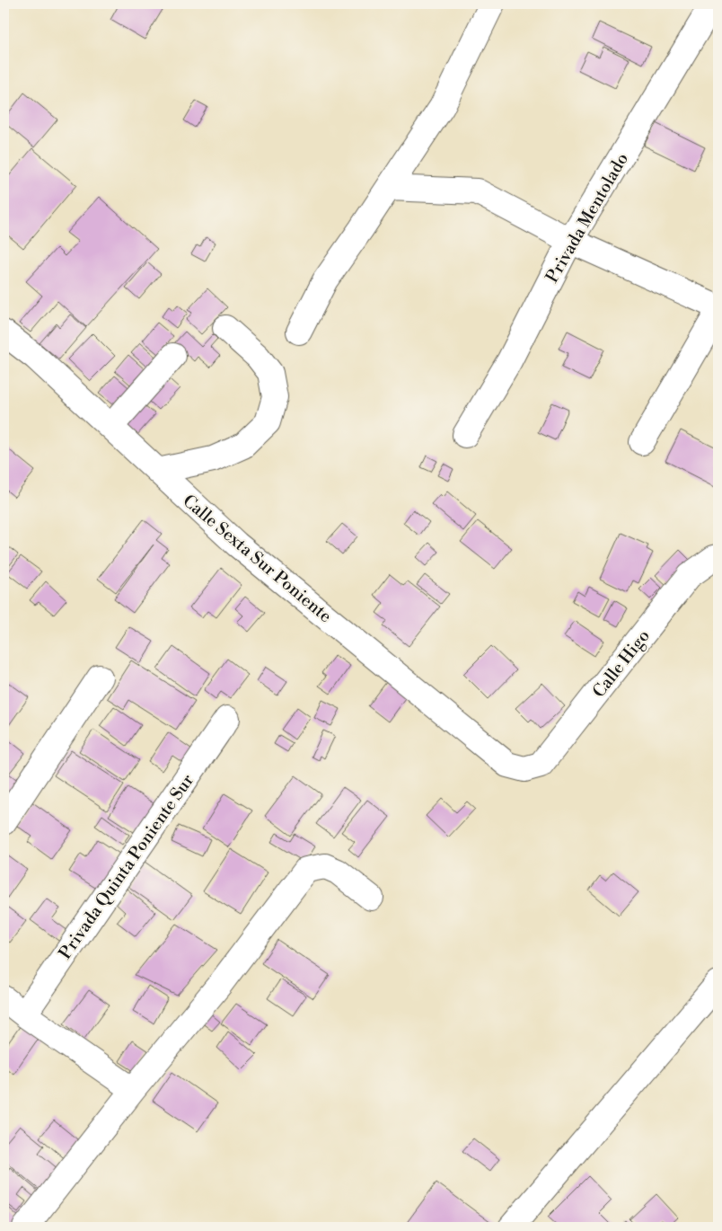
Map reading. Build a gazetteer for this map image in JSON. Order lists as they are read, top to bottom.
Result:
{
  "streets": {
    "street": [
      "Privada Mentolado",
      "Calle Sexta Sur Poniente",
      "Calle Higo",
      "Privada Quinta Poniente Sur"
    ]
  },
  "crossings": [
    ["Calle Sexta Sur Poniente", "Calle Higo"]
  ]
}
